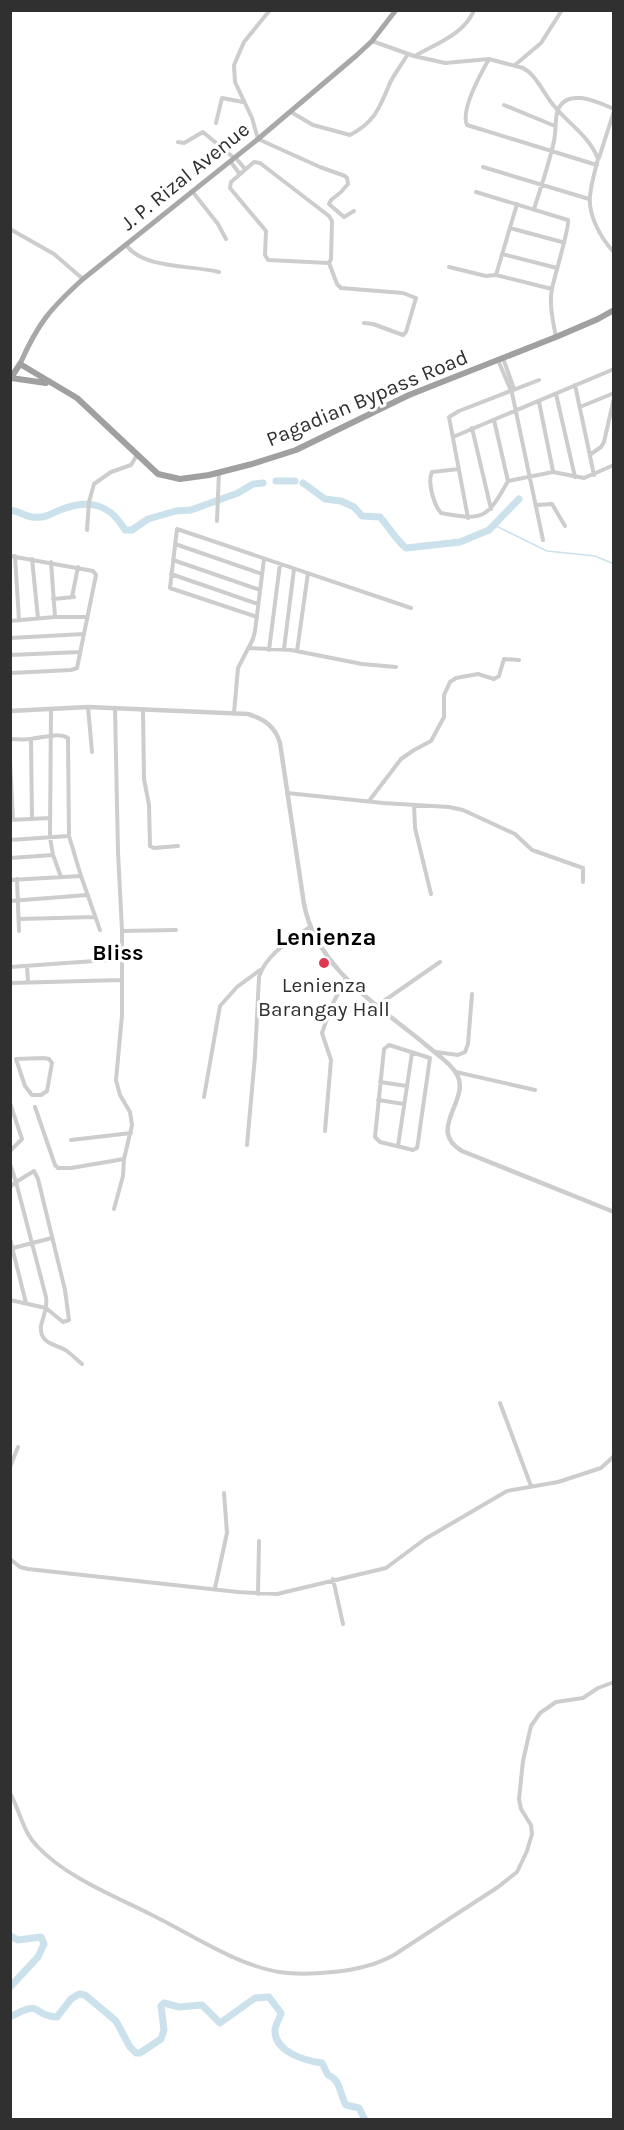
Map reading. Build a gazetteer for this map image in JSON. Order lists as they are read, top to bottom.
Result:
{
  "streets": {
    "highway": ["J. P. Rizal Avenue", "Pagadian Bypass Road"]
  },
  "crossings": [
    ["J. P. Rizal Avenue", "Pagadian Bypass Road"]
  ],
  "districts": ["Lenienza", "Bliss"],
  "places": ["Lenienza Barangay Hall"]
}
